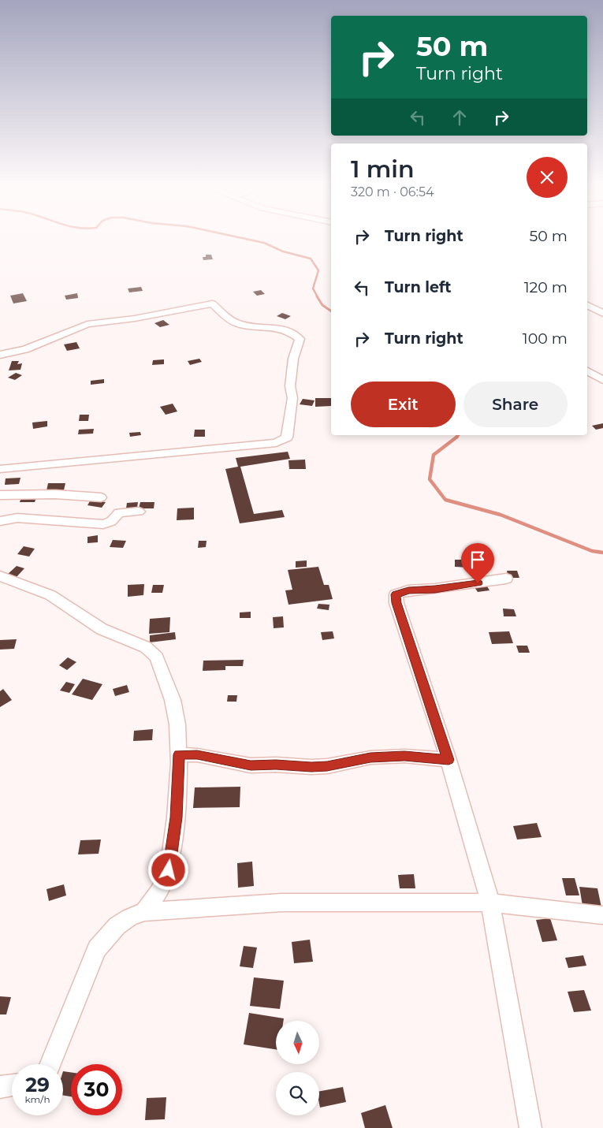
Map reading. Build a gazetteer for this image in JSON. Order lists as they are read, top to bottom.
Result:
{
  "north": "bottom",
  "page": {
    "turn": ["50 m", "Turn right"],
    "heading": ["1 min", "320 m · 06:54"],
    "list": [
      {
        "name": "Turn right",
        "value": "50 m"
      },
      {
        "name": "Turn left",
        "value": "120 m"
      },
      {
        "name": "Turn right",
        "value": "100 m"
      }
    ],
    "buttons": ["Exit", "Share"],
    "speed": "29 km/h",
    "limit": "30"
  }
}
